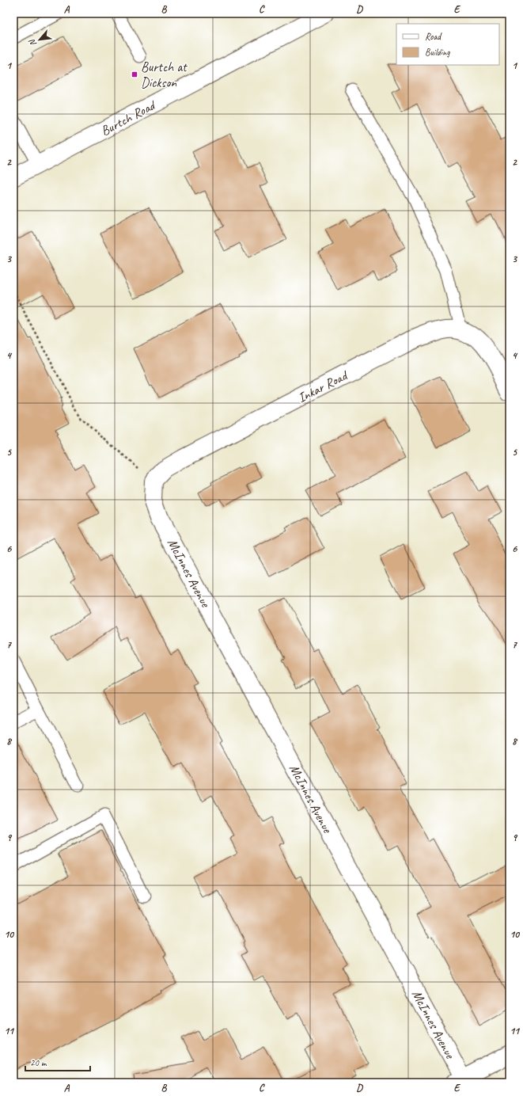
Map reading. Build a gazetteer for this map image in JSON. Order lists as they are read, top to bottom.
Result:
{
  "streets": {
    "street": ["Burtch Road", "Inkar Road", "McInnes Avenue"]
  },
  "crossings": [
    ["Inkar Road", "McInnes Avenue"]
  ],
  "places": {
    "transit": ["Burtch at Dickson"]
  },
  "legend": ["Road", "Building"],
  "scale_bar": "20 m",
  "north": "bottom left",
  "grid": {
    "columns": [
      "A",
      "B",
      "C",
      "D",
      "E"
    ],
    "rows": [
      "1",
      "2",
      "3",
      "4",
      "5",
      "6",
      "7",
      "8",
      "9",
      "10",
      "11"
    ]
  }
}
